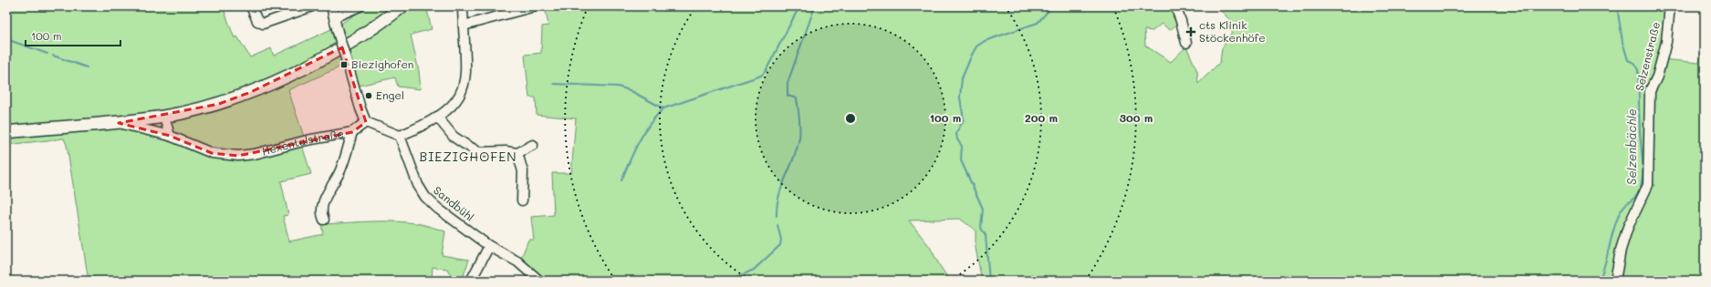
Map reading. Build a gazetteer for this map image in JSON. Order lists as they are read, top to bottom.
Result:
{
  "streets": {
    "main road": ["Hexentalstraße"],
    "street": ["Selzenstraße", "Sandbühl"]
  },
  "districts": ["BIEZIGHOFEN"],
  "water": ["Selzenbächle"],
  "places": {
    "health": ["cts Klinik Stöckenhöfe"],
    "transit": ["Biezighofen"],
    "other": ["Engel"]
  },
  "scale_bar": "100 m",
  "rings": ["100 m", "200 m", "300 m"]
}
